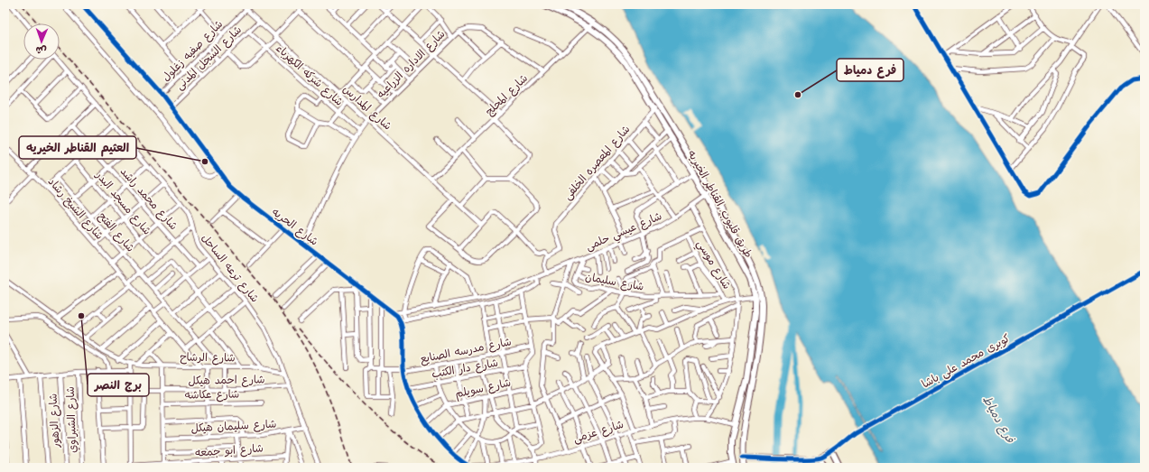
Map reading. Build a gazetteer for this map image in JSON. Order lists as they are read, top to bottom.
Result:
{
  "streets": {
    "main road": ["طريق قليوب, القناطر الخيريه"],
    "street": [
      "شارع صفيه زغلول",
      "شارع السجل المدنى",
      "شارع الاداره الزراعيه",
      "شارع شركه الكهرباء",
      "شارع المحلج",
      "شارع المدارس",
      "شارع المعصره الخلفى",
      "شارع محمد راشد",
      "شارع مسجد البدر",
      "شارع الشيخ رشاد",
      "شارع الحريه",
      "شارع عيسي حلمى",
      "شارع الفتح",
      "شارع موسي",
      "شارع ترعه الساحل",
      "شارع سليمان",
      "شارع مدرسه الصنايع",
      "شارع الرشاح",
      "كوبرى محمد على باشا",
      "شارع دار الكتب",
      "شارع احمد هيكل",
      "شارع سويلم",
      "شارع عكاشه",
      "شارع الشبراوي",
      "شارع الزهور",
      "شارع سليمان هيكل",
      "شارع عزمى",
      "شارع ابو جمعه"
    ]
  },
  "crossings": [
    ["شارع صفيه زغلول", "شارع المدارس"],
    ["شارع صفيه زغلول", "شارع الحريه"],
    ["شارع السجل المدنى", "شارع شركه الكهرباء"],
    ["شارع السجل المدنى", "شارع المدارس"],
    ["شارع السجل المدنى", "شارع الحريه"],
    ["شارع الاداره الزراعيه", "شارع شركه الكهرباء"],
    ["شارع الاداره الزراعيه", "شارع المحلج"],
    ["شارع الاداره الزراعيه", "شارع المدارس"],
    ["شارع الاداره الزراعيه", "شارع الحريه"],
    ["شارع المحلج", "شارع المدارس"],
    ["شارع المحلج", "طريق قليوب, القناطر الخيريه"],
    ["شارع المعصره الخلفى", "طريق قليوب, القناطر الخيريه"],
    ["طريق قليوب, القناطر الخيريه", "شارع عيسي حلمى"],
    ["طريق قليوب, القناطر الخيريه", "شارع عزمى"],
    ["شارع الشيخ رشاد", "شارع الرشاح"],
    ["شارع الحريه", "شارع عيسي حلمى"],
    ["شارع الحريه", "شارع مدرسه الصنايع"],
    ["شارع الحريه", "شارع دار الكتب"],
    ["شارع الحريه", "شارع سويلم"],
    ["شارع الحريه", "شارع عزمى"],
    ["شارع عيسي حلمى", "شارع سليمان"],
    ["شارع الفتح", "شارع الرشاح"],
    ["شارع موسي", "شارع سليمان"],
    ["شارع ترعه الساحل", "شارع الرشاح"],
    ["شارع ترعه الساحل", "شارع احمد هيكل"],
    ["شارع ترعه الساحل", "شارع سليمان هيكل"]
  ],
  "water": ["فرع دمياط"],
  "places": ["فرع دمياط", "العثيم القناطر الخيريه", "برج النصر"],
  "north": "bottom"
}
